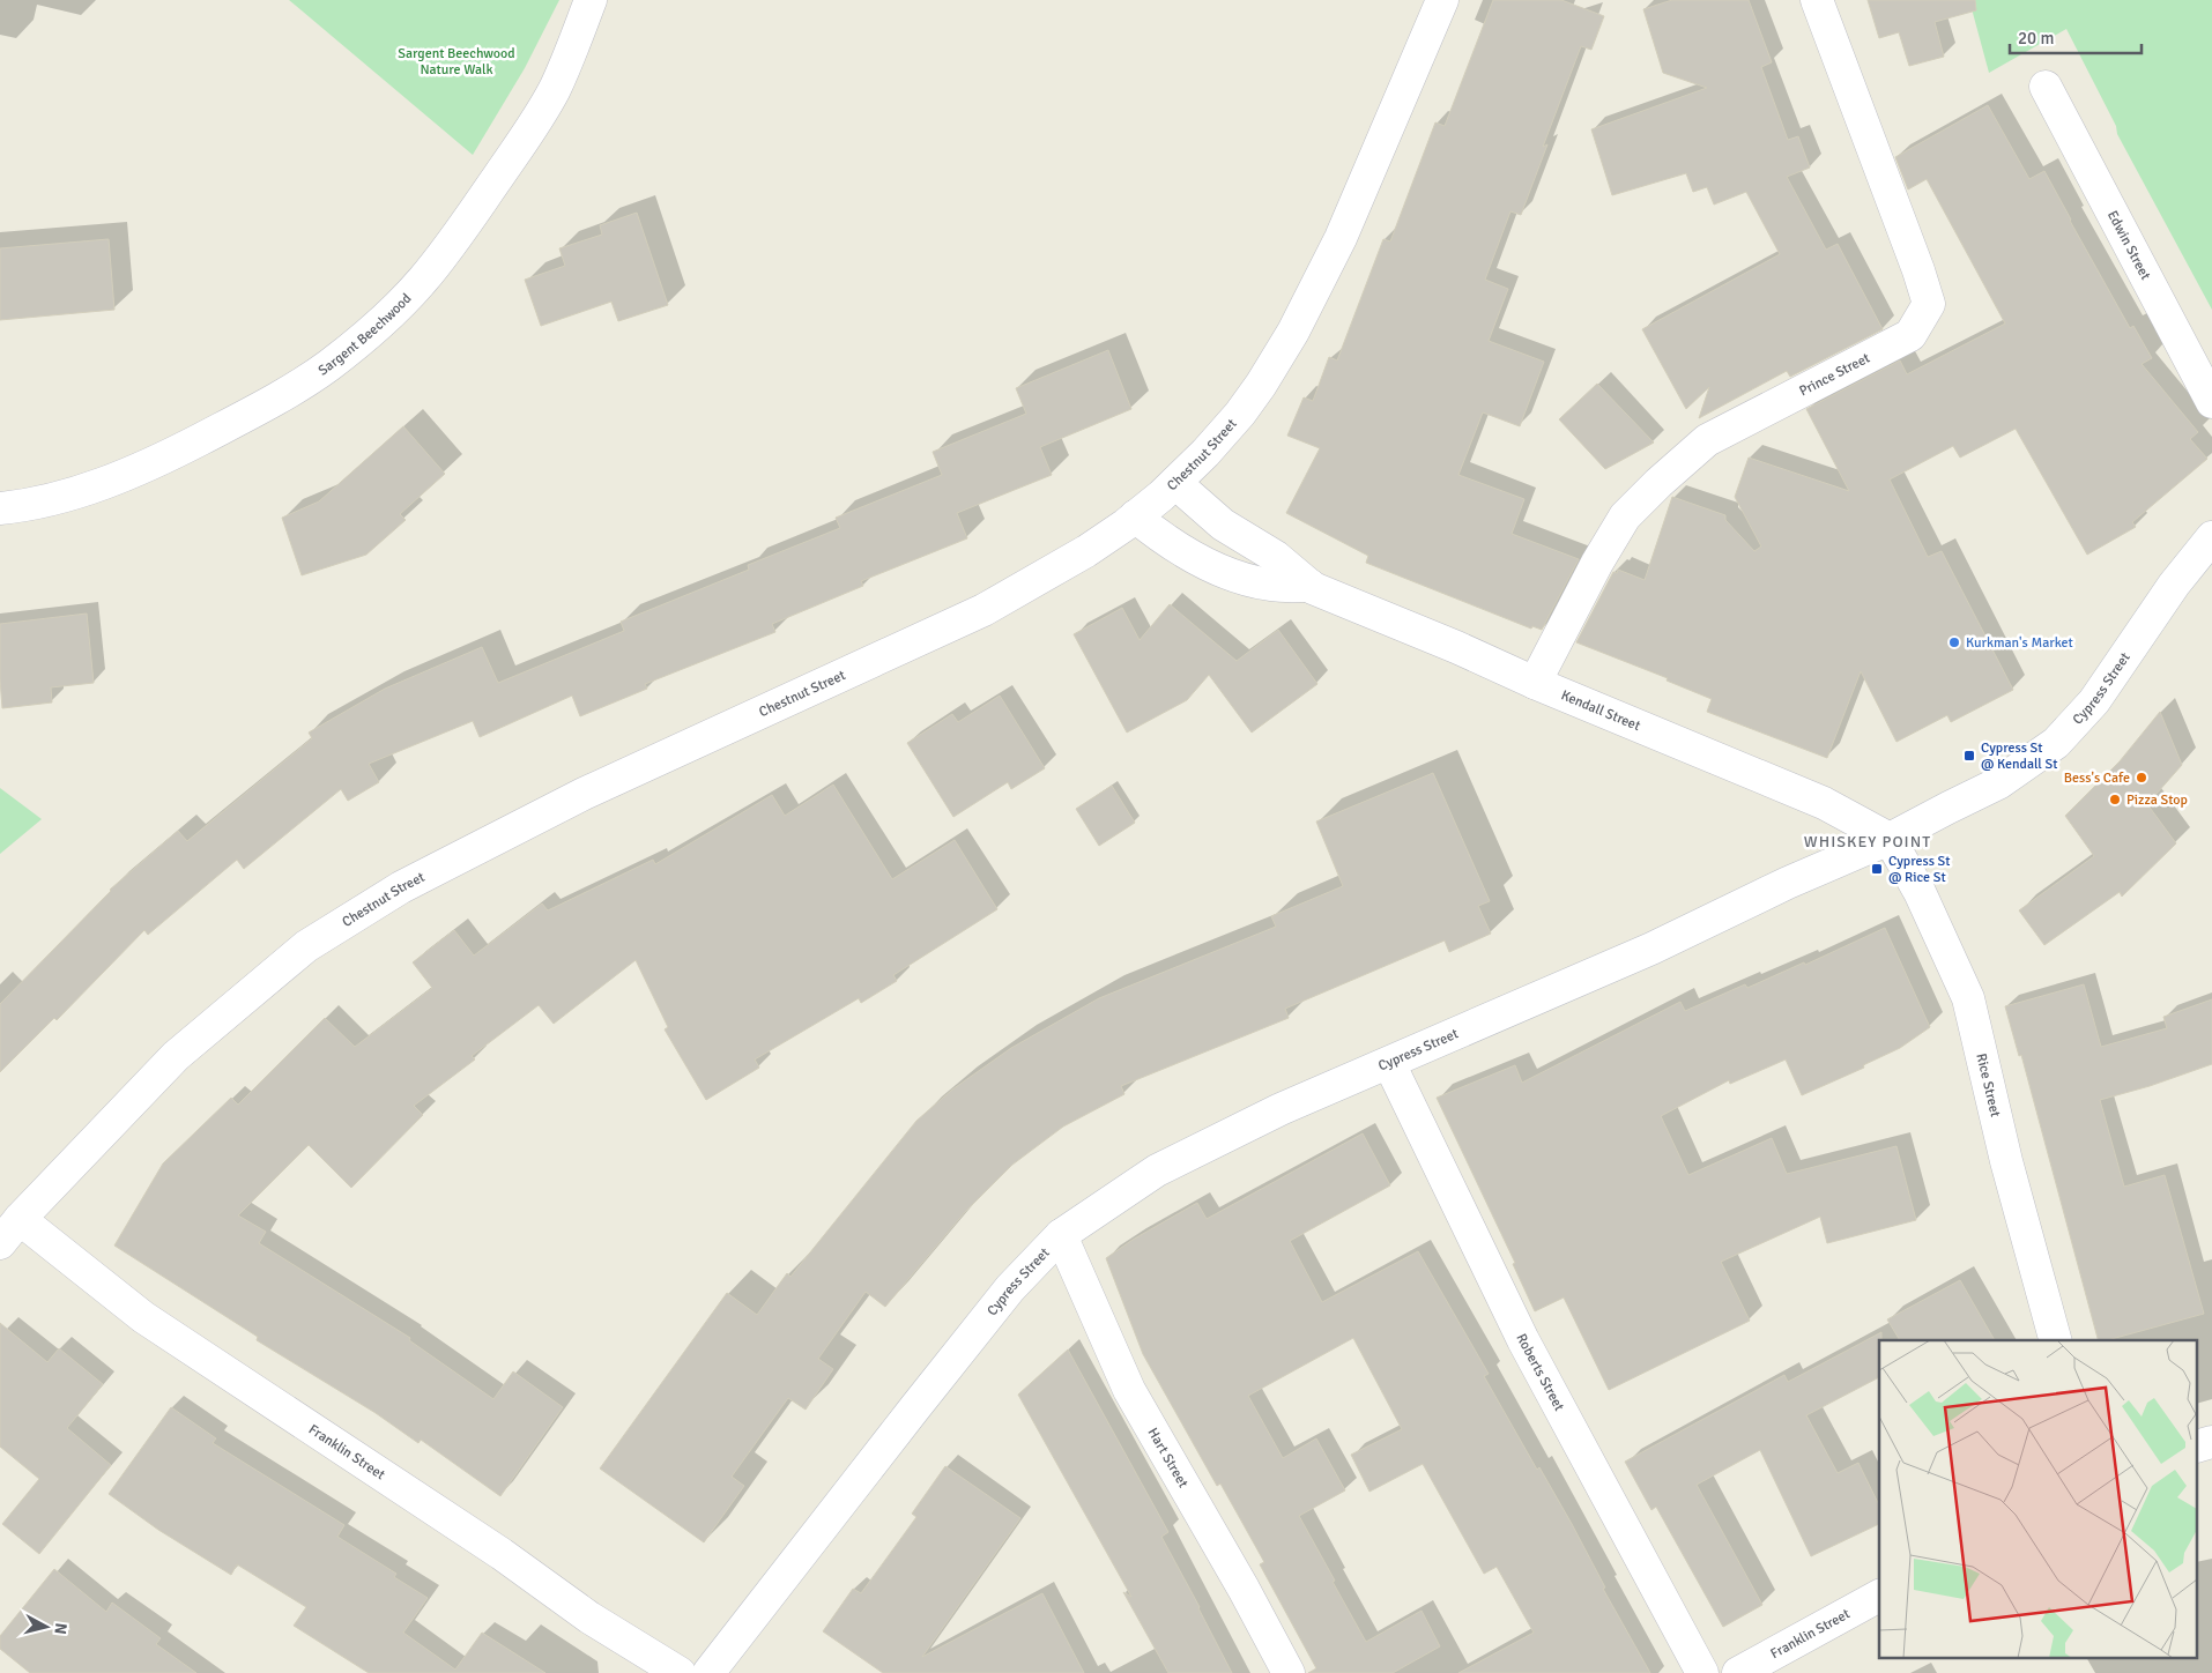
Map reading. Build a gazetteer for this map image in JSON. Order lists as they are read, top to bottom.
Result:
{
  "streets": {
    "street": [
      "Edwin Street",
      "Sargent Beechwood",
      "Prince Street",
      "Chestnut Street",
      "Cypress Street",
      "Kendall Street",
      "Rice Street",
      "Roberts Street",
      "Franklin Street",
      "Hart Street"
    ]
  },
  "crossings": [
    ["Prince Street", "Kendall Street"],
    ["Chestnut Street", "Kendall Street"],
    ["Chestnut Street", "Franklin Street"],
    ["Cypress Street", "Kendall Street"],
    ["Cypress Street", "Rice Street"],
    ["Cypress Street", "Roberts Street"],
    ["Cypress Street", "Hart Street"],
    ["Kendall Street", "Rice Street"]
  ],
  "districts": ["WHISKEY POINT"],
  "parks": ["Sargent Beechwood Nature Walk"],
  "places": {
    "other": ["Kurkman's Market", "Bess's Cafe", "Pizza Stop"],
    "transit": ["Cypress St @ Kendall St", "Cypress St @ Rice St"]
  },
  "scale_bar": "20 m",
  "north": "right"
}
